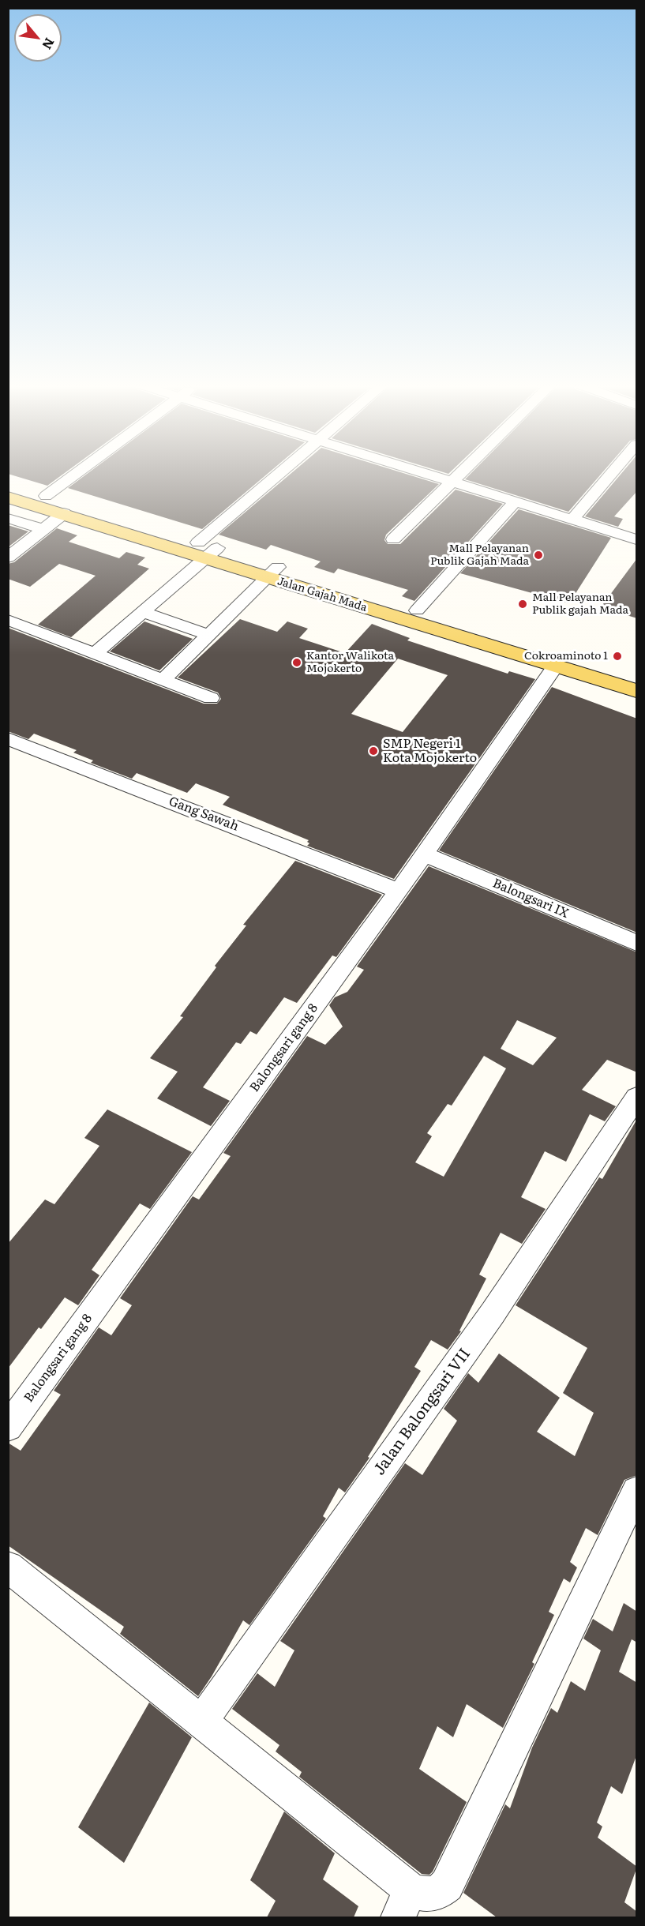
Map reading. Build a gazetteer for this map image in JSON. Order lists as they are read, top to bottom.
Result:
{
  "streets": {
    "main road": ["Jalan Gajah Mada"],
    "street": [
      "Gang Sawah",
      "Balongsari IX",
      "Balongsari gang 8",
      "Jalan Balongsari VII"
    ]
  },
  "crossings": [
    ["Jalan Gajah Mada", "Balongsari gang 8"],
    ["Gang Sawah", "Balongsari gang 8"],
    ["Balongsari IX", "Balongsari gang 8"]
  ],
  "places": [
    "Mall Pelayanan Publik Gajah Mada",
    "Mall Pelayanan Publik gajah Mada",
    "Cokroaminoto 1",
    "Kantor Walikota Mojokerto",
    "SMP Negeri 1 Kota Mojokerto"
  ],
  "north": "bottom right"
}
